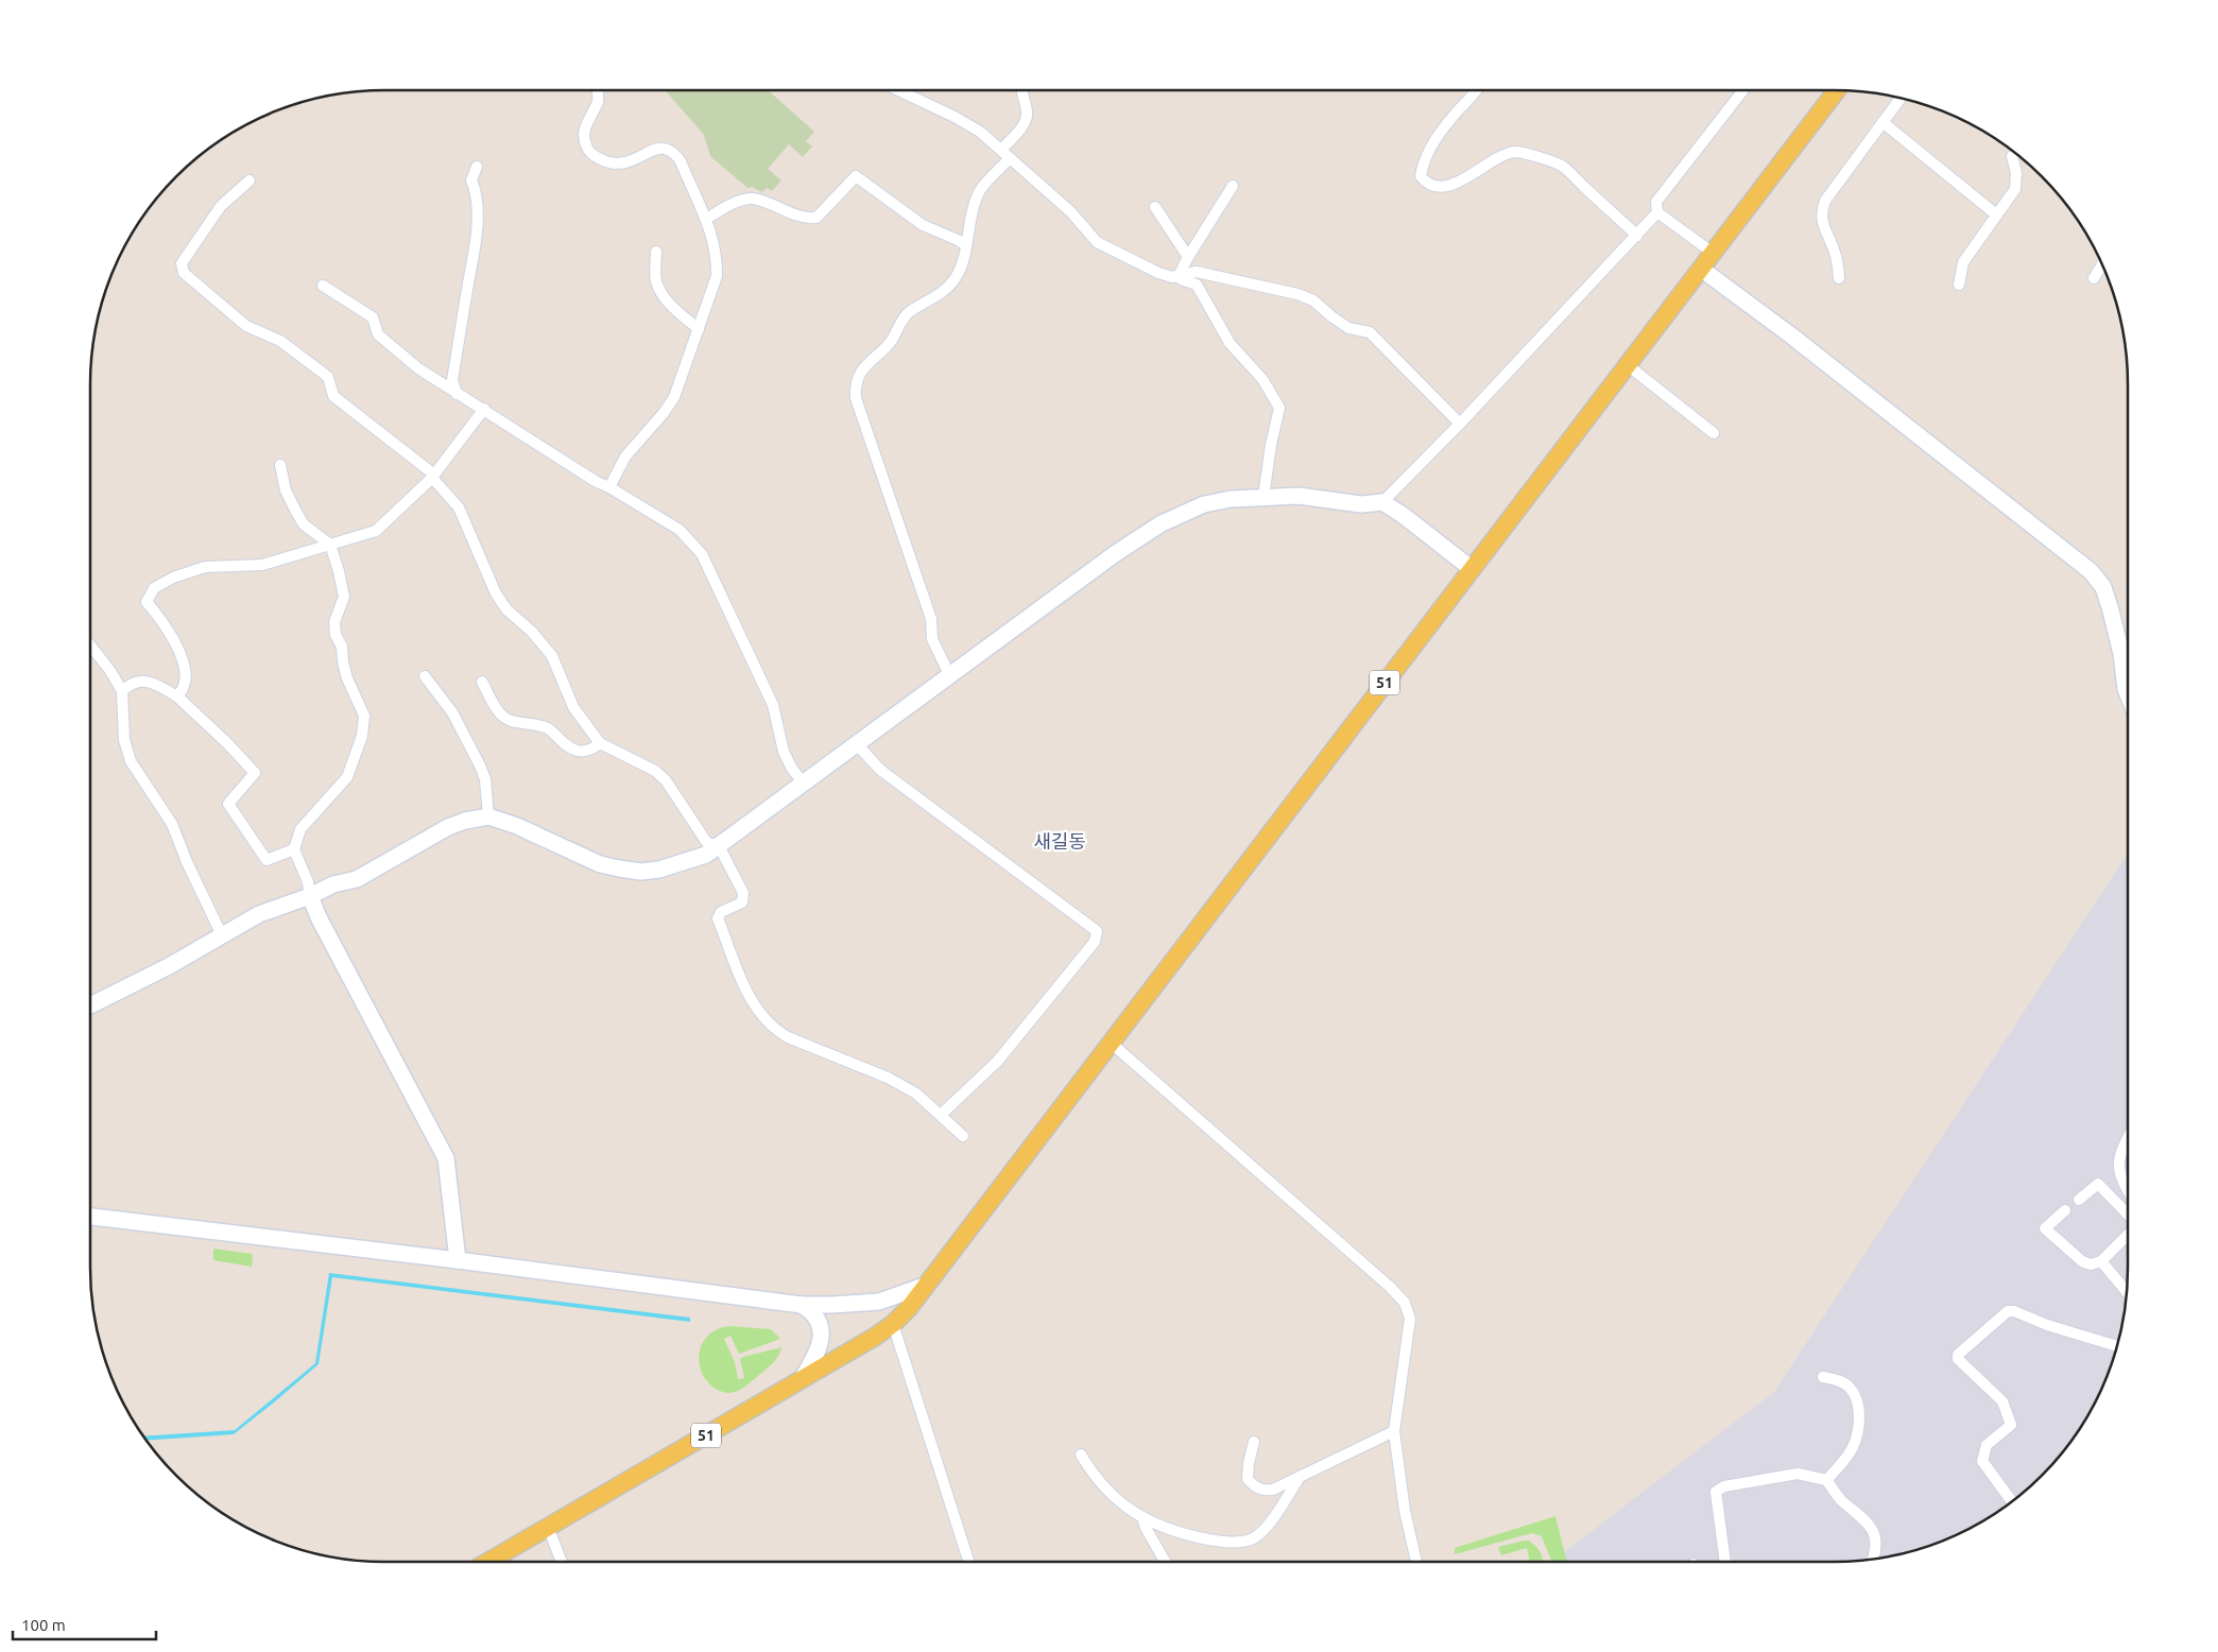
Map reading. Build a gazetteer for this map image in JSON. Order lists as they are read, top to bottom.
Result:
{
  "streets": {
    "main road": ["51"]
  },
  "districts": ["새길동"],
  "scale_bar": "100 m"
}
